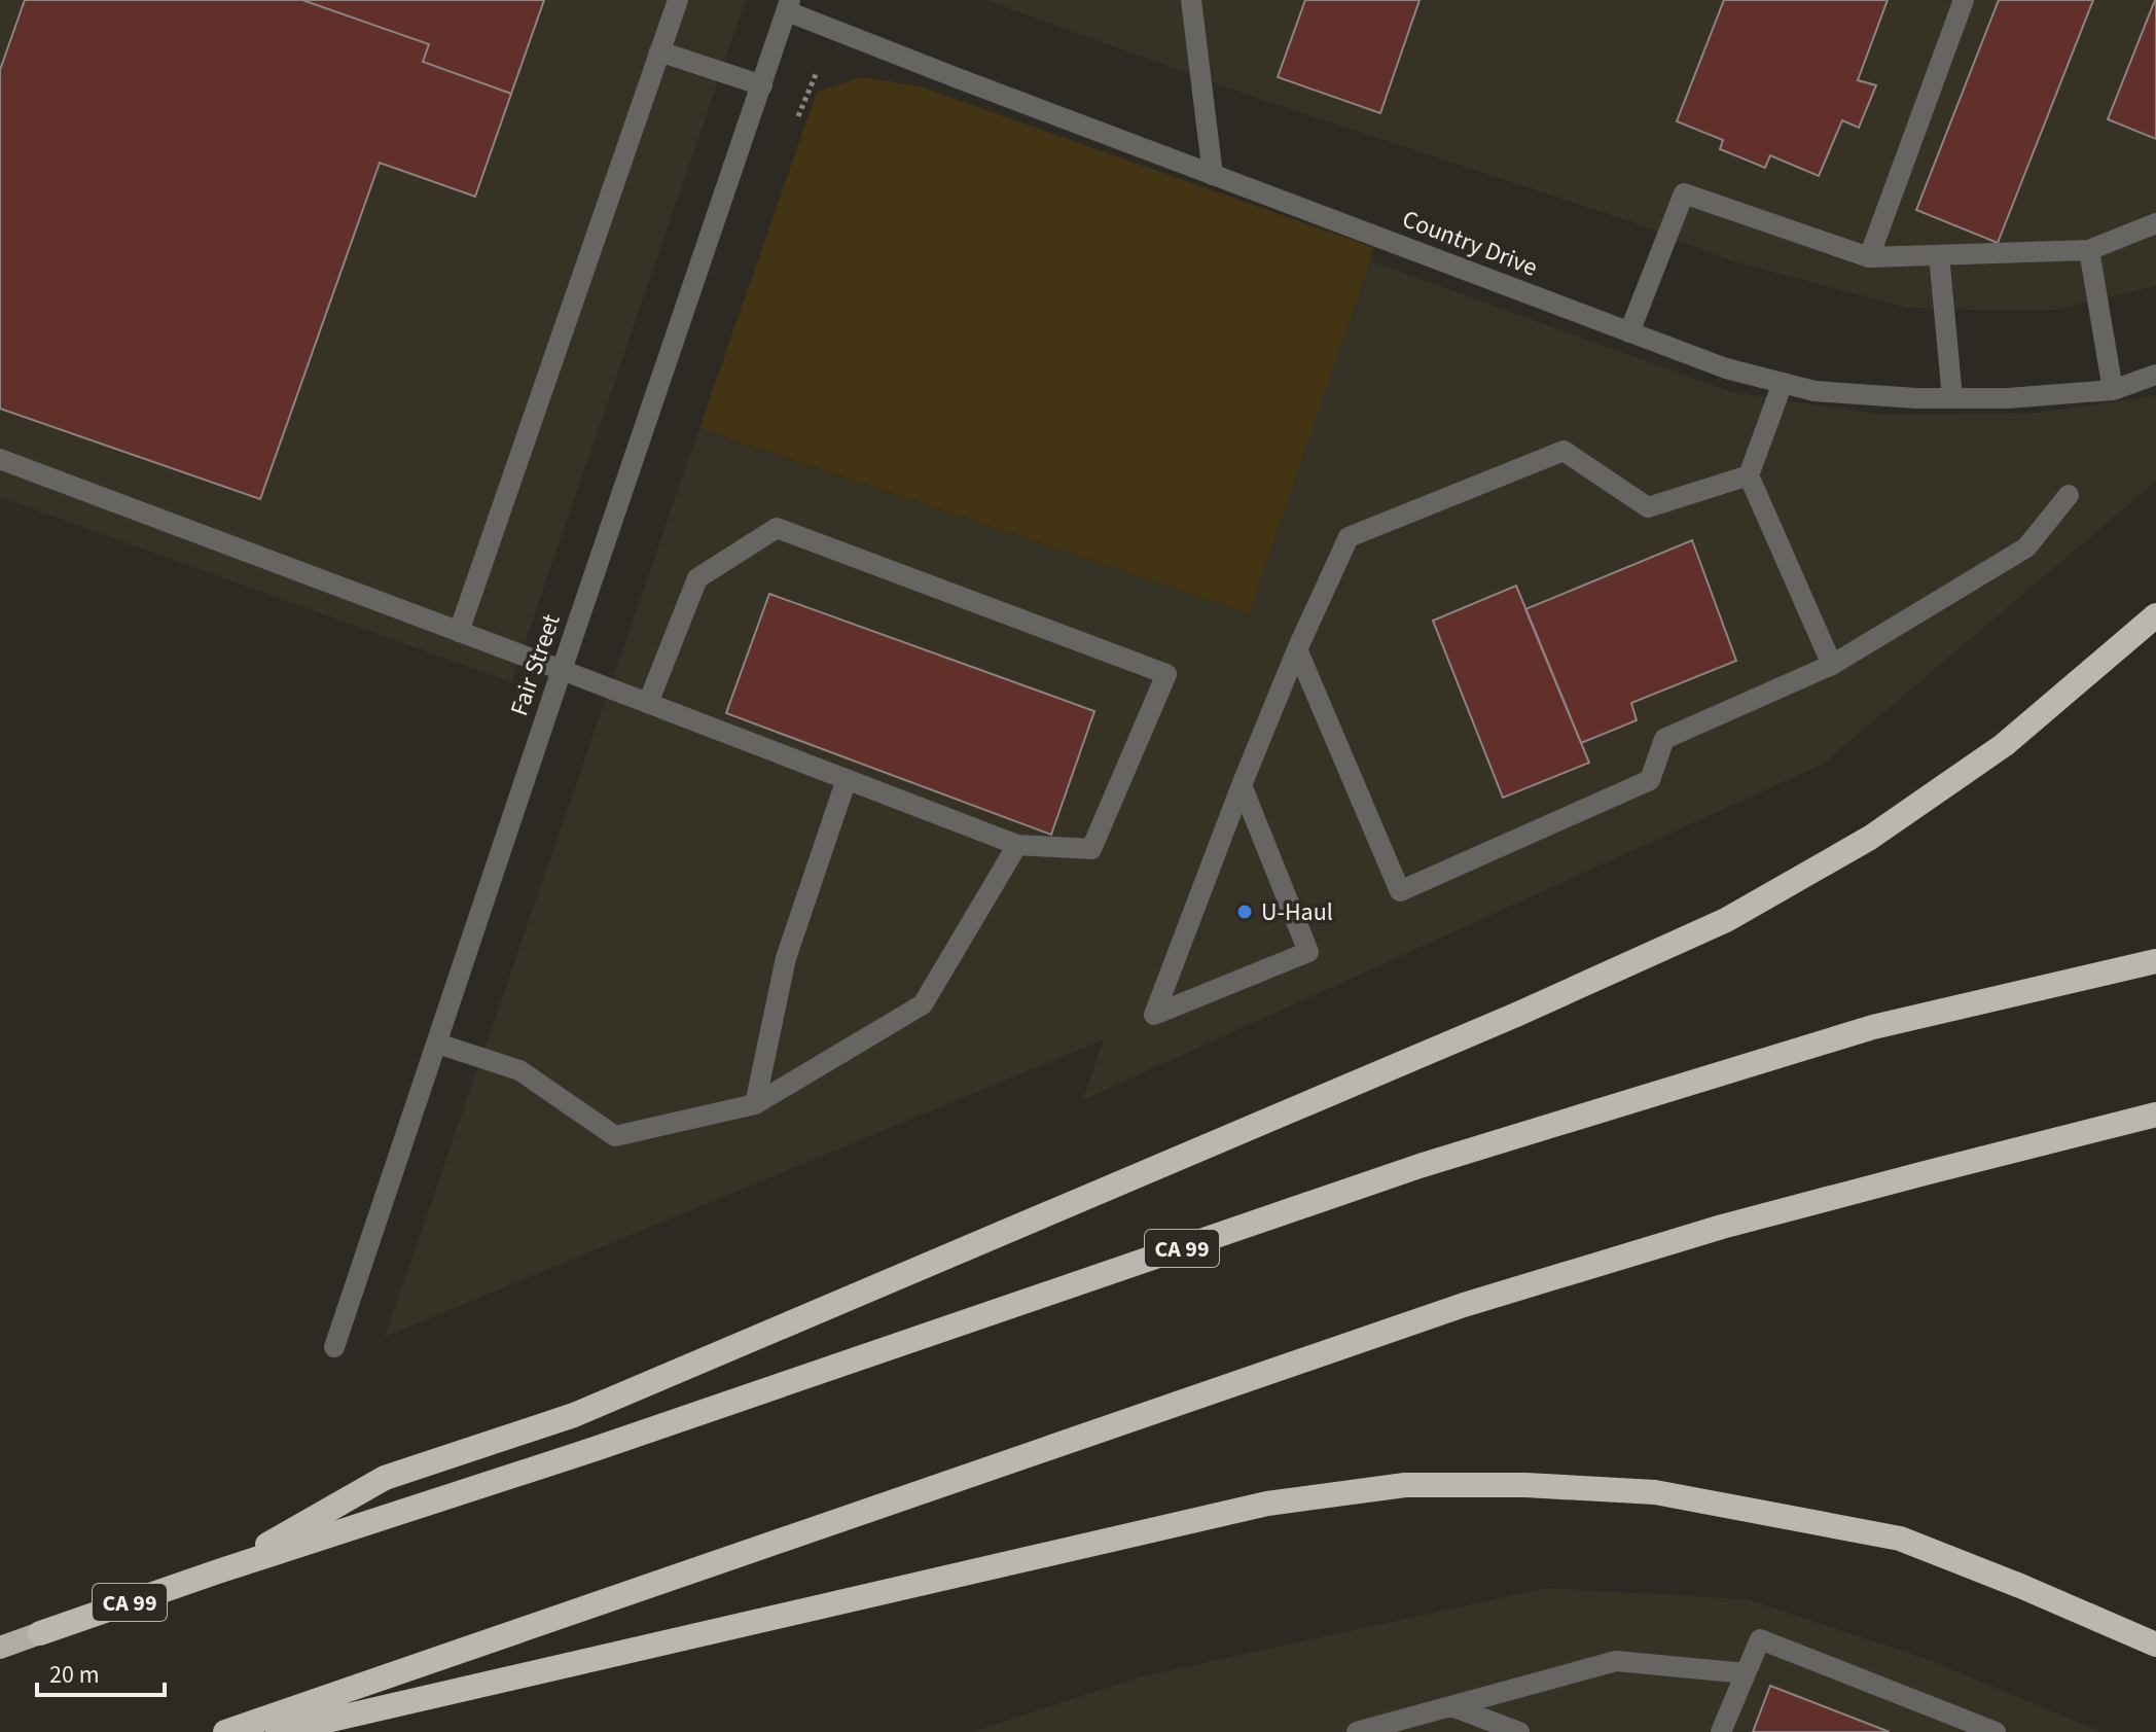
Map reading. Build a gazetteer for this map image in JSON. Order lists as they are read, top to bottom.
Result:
{
  "streets": {
    "highway": ["CA 99"],
    "street": ["Country Drive", "Fair Street"]
  },
  "crossings": [
    ["Country Drive", "Fair Street"]
  ],
  "places": ["U-Haul"],
  "scale_bar": "20 m"
}
